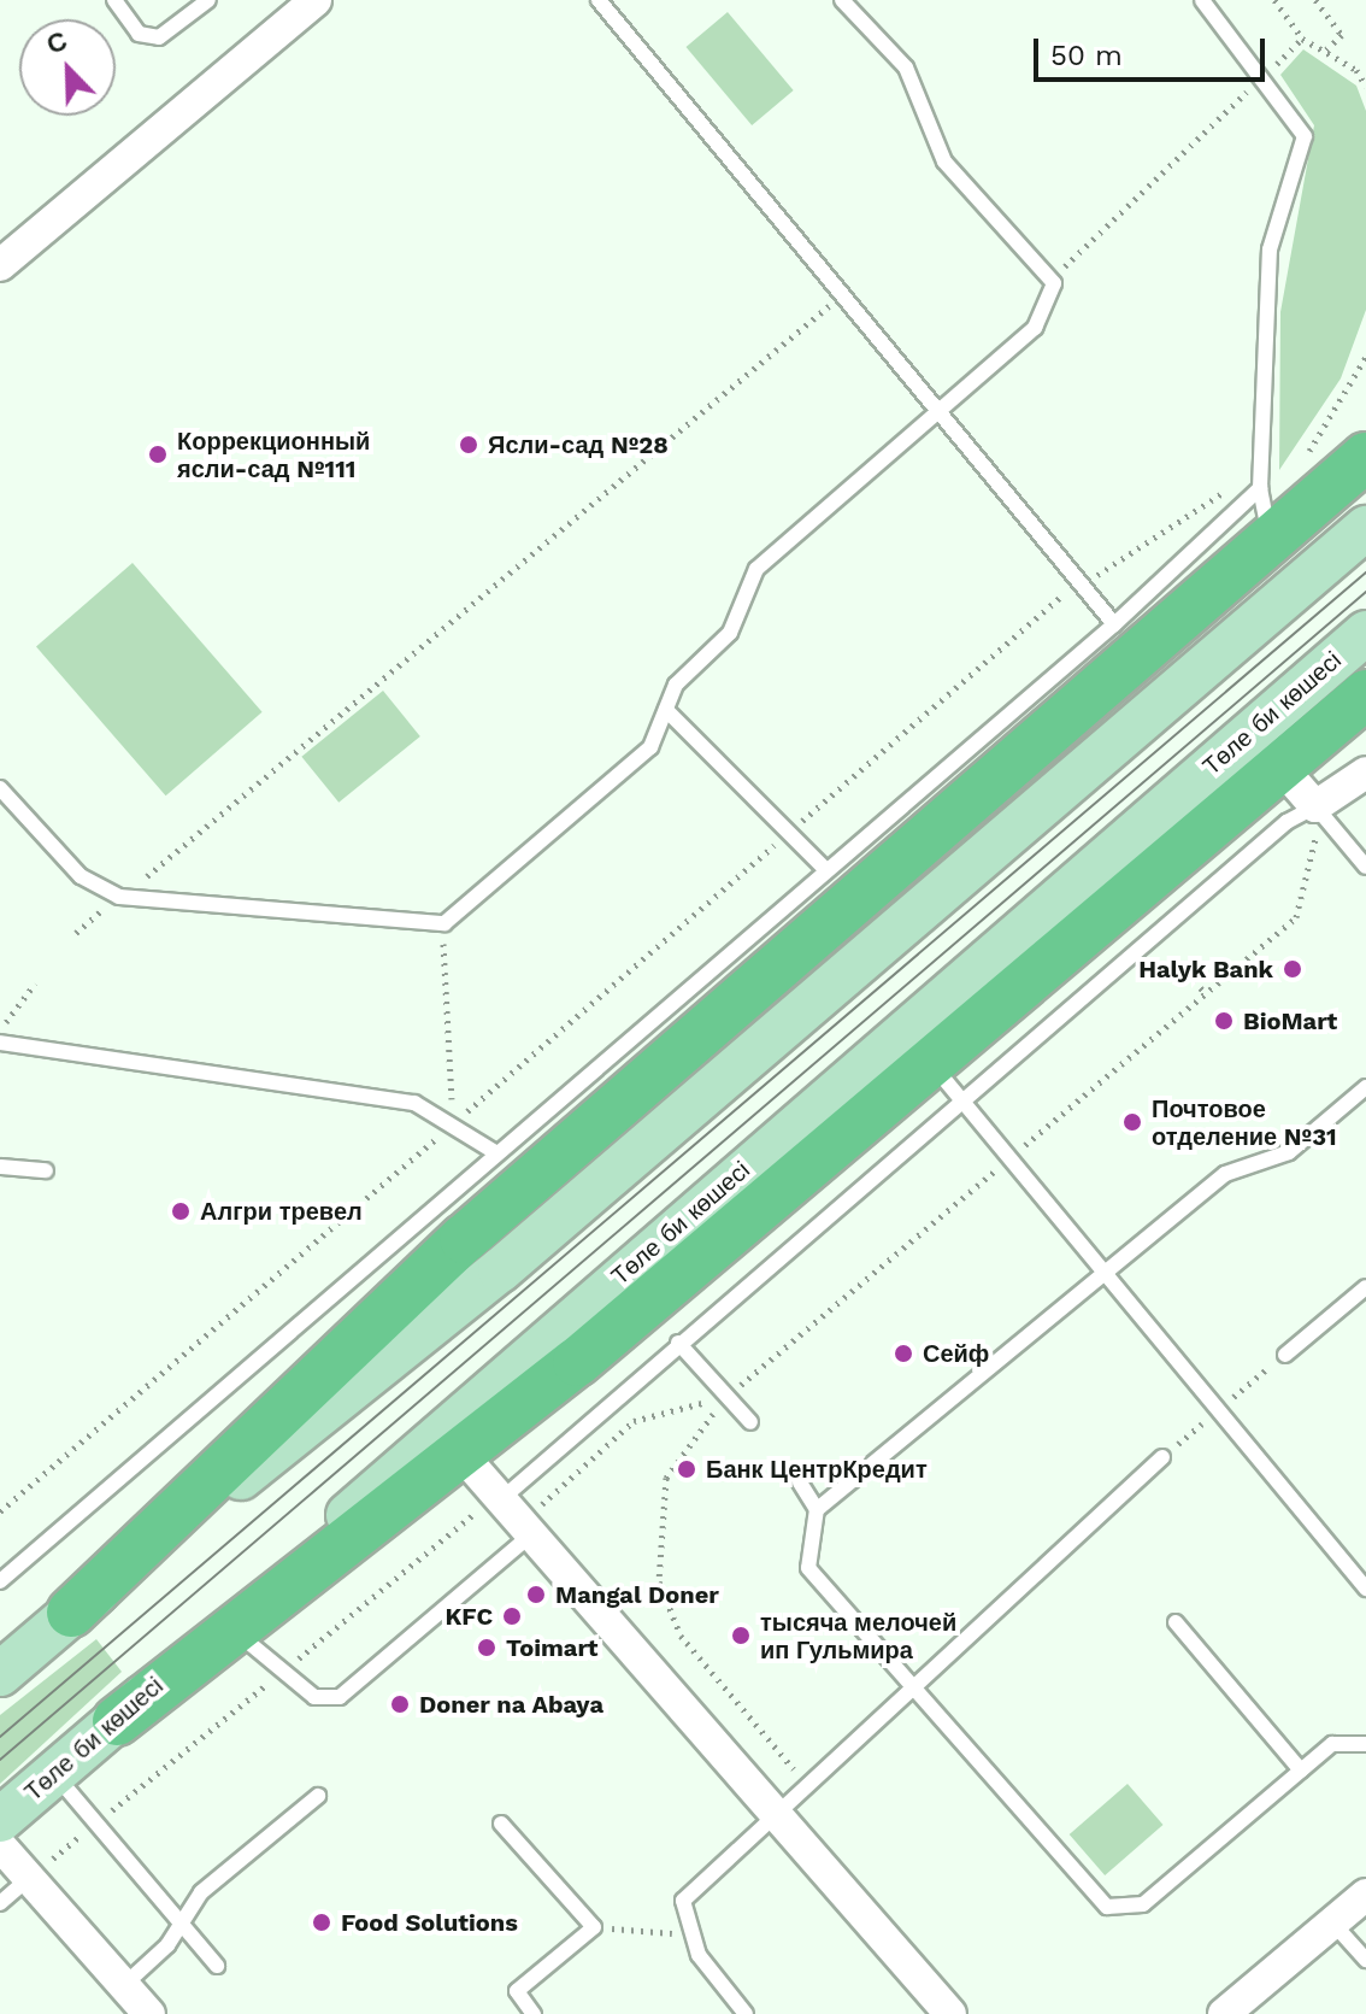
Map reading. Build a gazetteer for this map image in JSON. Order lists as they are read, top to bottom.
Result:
{
  "streets": {
    "main road": ["Төле би көшесі"]
  },
  "places": [
    "Ясли-сад №28",
    "Коррекционный ясли-сад №111",
    "Halyk Bank",
    "BioMart",
    "Почтовое отделение №31",
    "Алгри тревел",
    "Сейф",
    "Банк ЦентрКредит",
    "Mangal Doner",
    "KFC",
    "тысяча мелочей ип Гульмира",
    "Toimart",
    "Doner na Abaya",
    "Food Solutions"
  ],
  "scale_bar": "50 m",
  "north": "top left"
}
